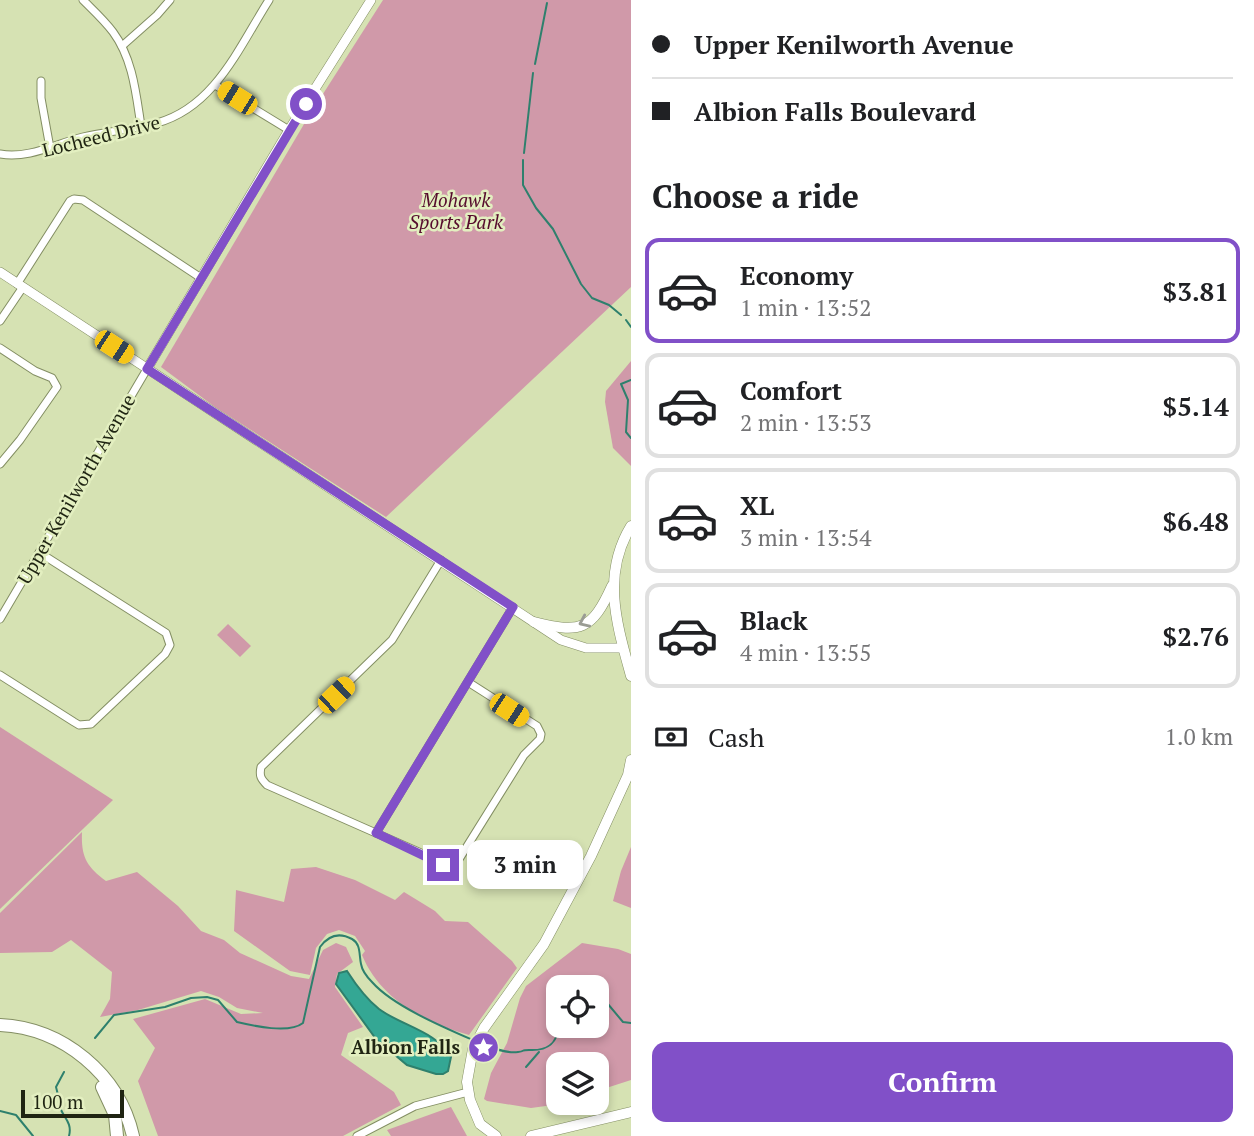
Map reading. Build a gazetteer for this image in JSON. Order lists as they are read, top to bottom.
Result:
{
  "streets": {
    "street": ["Locheed Drive", "Upper Kenilworth Avenue"]
  },
  "parks": ["Mohawk Sports Park"],
  "places": {
    "place": ["Albion Falls"]
  },
  "scale_bar": "100 m",
  "page": {
    "banner": ["Upper Kenilworth Avenue", "Albion Falls Boulevard"],
    "heading": "Choose a ride",
    "list": [
      {
        "name": "Economy",
        "note": "1 min · 13:52",
        "value": "$3.81"
      },
      {
        "name": "Comfort",
        "note": "2 min · 13:53",
        "value": "$5.14"
      },
      {
        "name": "XL",
        "note": "3 min · 13:54",
        "value": "$6.48"
      },
      {
        "name": "Black",
        "note": "4 min · 13:55",
        "value": "$2.76"
      }
    ],
    "pay": ["Cash", "1.0 km"],
    "bubble": "3 min",
    "buttons": "Confirm",
    "scale": "100 m"
  }
}
